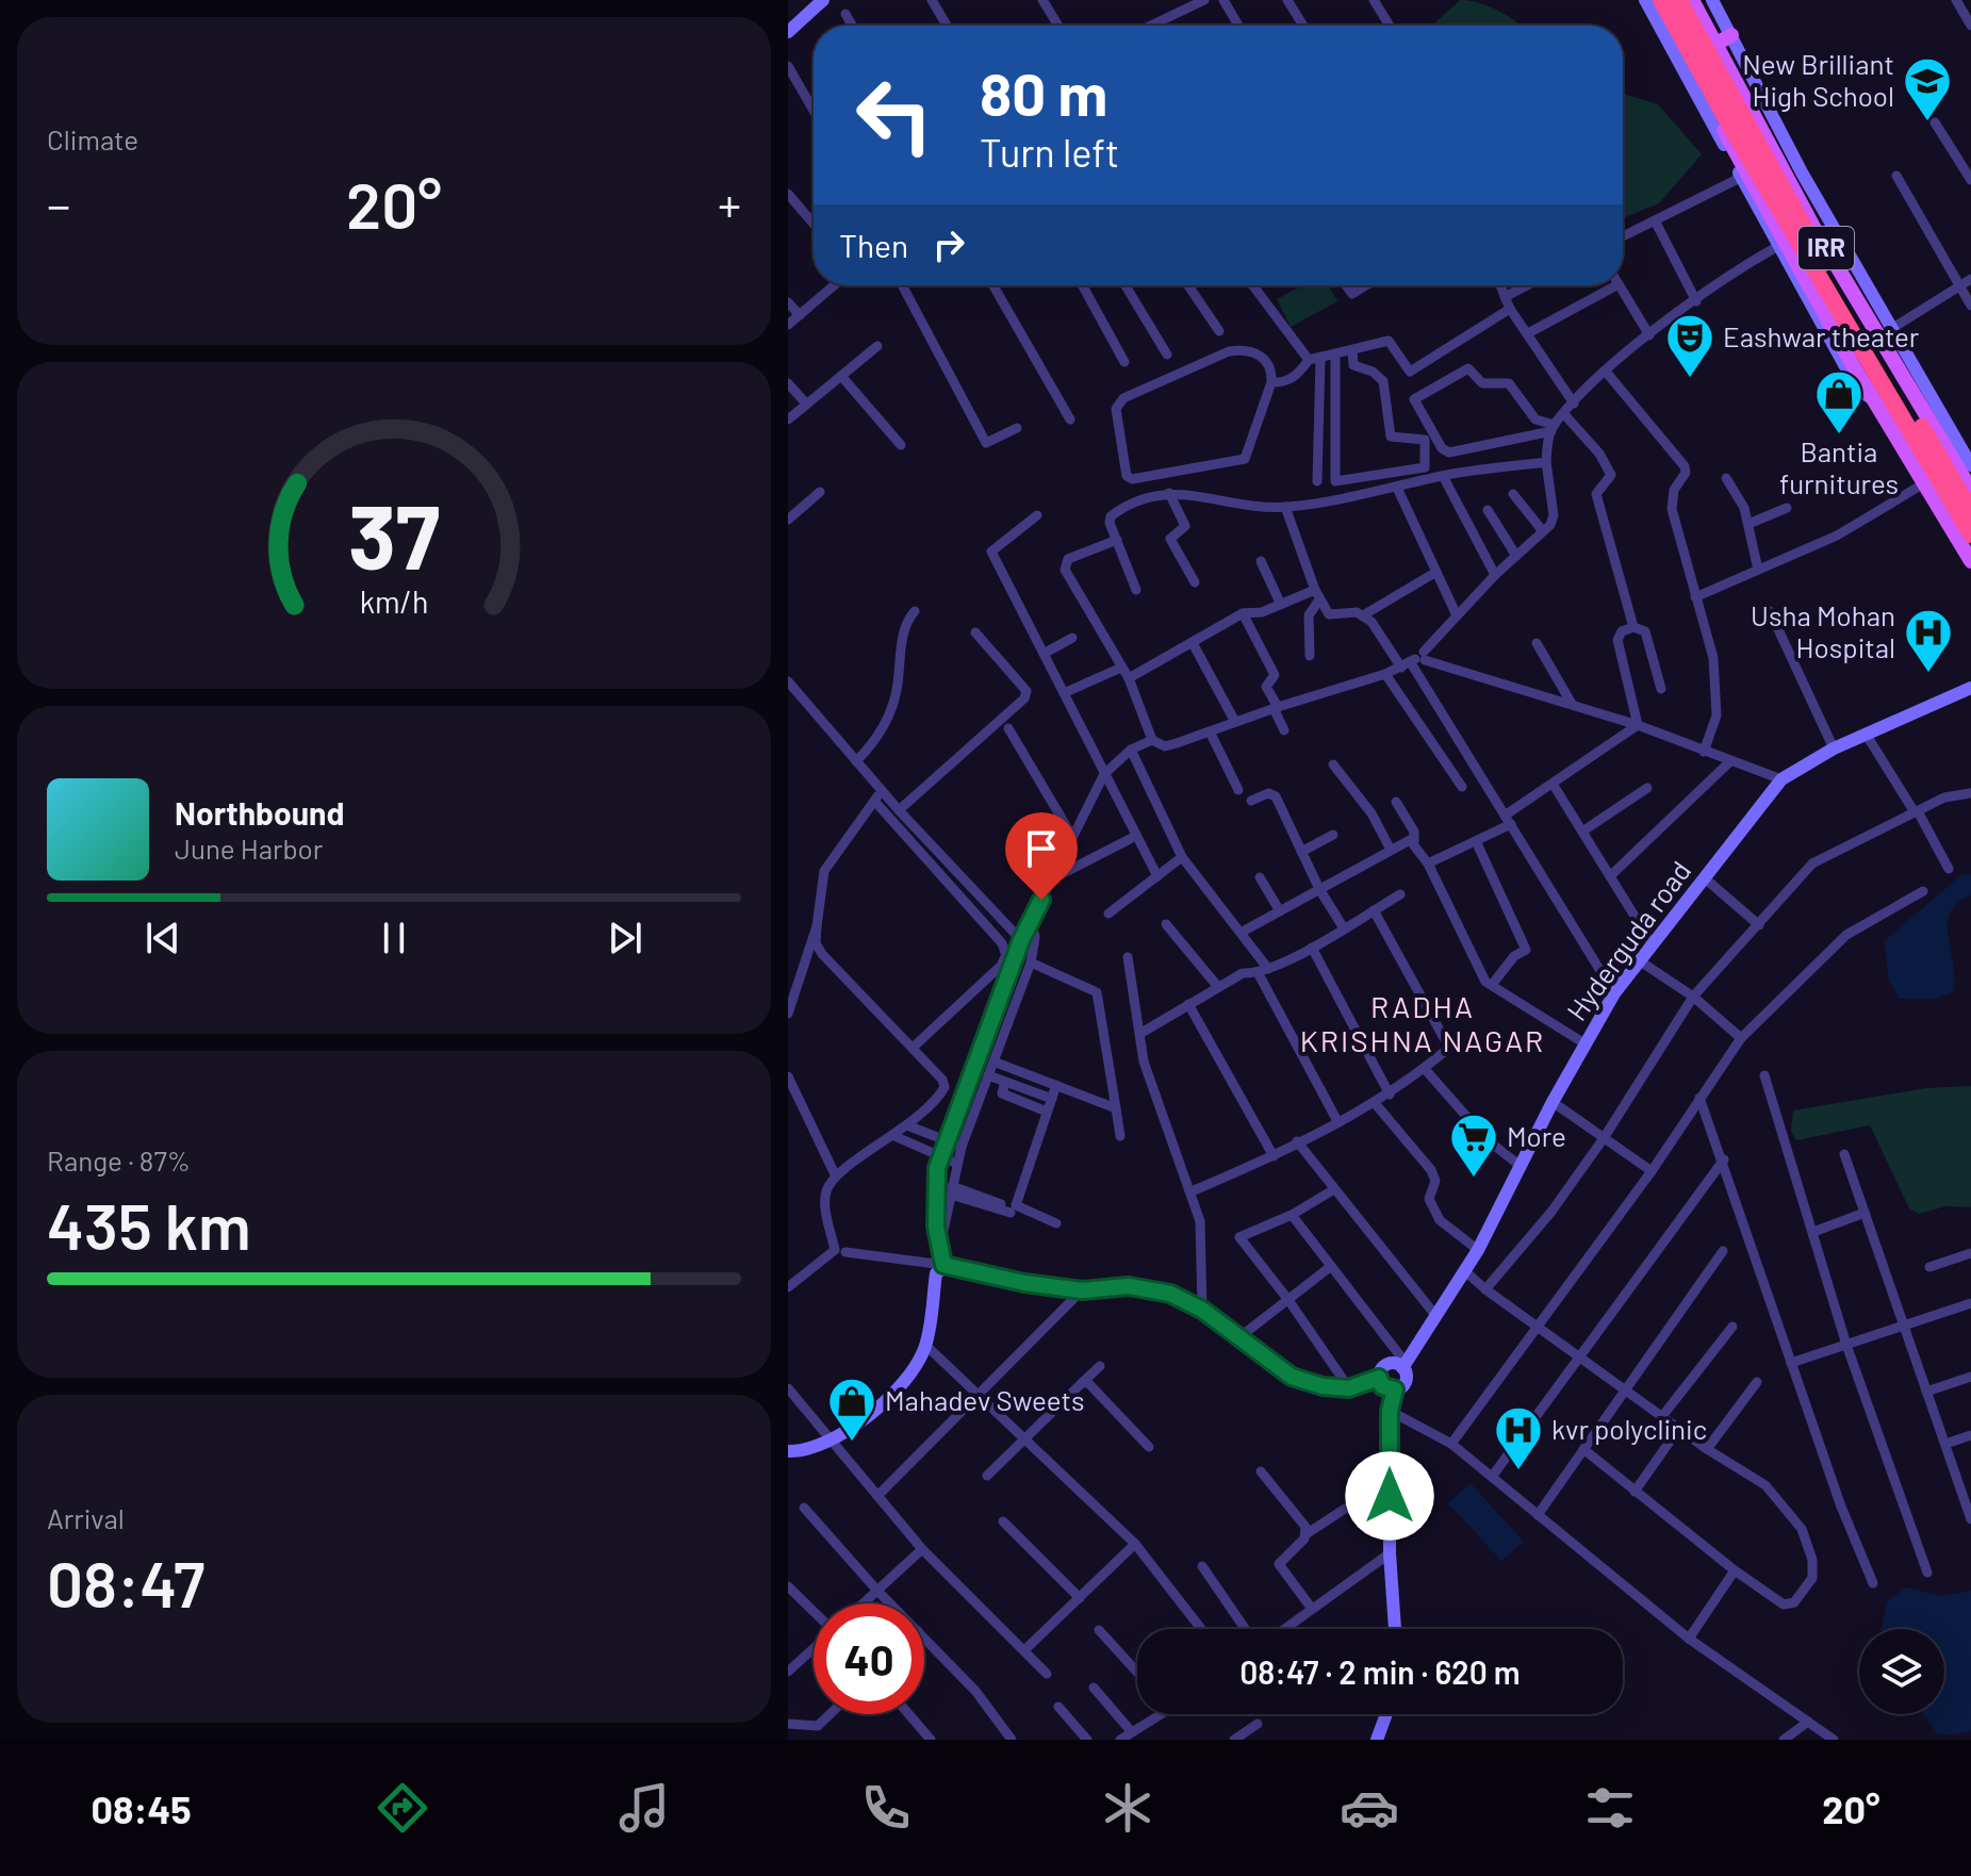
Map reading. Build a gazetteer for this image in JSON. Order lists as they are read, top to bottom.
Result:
{
  "streets": {
    "main road": ["IRR"],
    "street": ["Hyderguda road"]
  },
  "districts": ["RADHA KRISHNA NAGAR"],
  "places": {
    "school or university": ["New Brilliant High School"],
    "theatre": ["Eashwar theater"],
    "shop": ["Bantia furnitures", "Mahadev Sweets"],
    "hospital": ["Usha Mohan Hospital", "kvr polyclinic"],
    "supermarket": ["More"]
  },
  "page": {
    "tile": [
      "Climate",
      ["Range · 87%", "435 km"],
      ["Arrival", "08:47"]
    ],
    "turn": ["80 m", "Turn left"],
    "heat": ["−", "20°", "+"],
    "then": "Then",
    "song": ["Northbound", "June Harbor"],
    "limit": "40",
    "trip": "08:47 · 2 min · 620 m",
    "tabs": ["08:45", "20°"],
    "gauge": ["37", "km/h"]
  }
}
